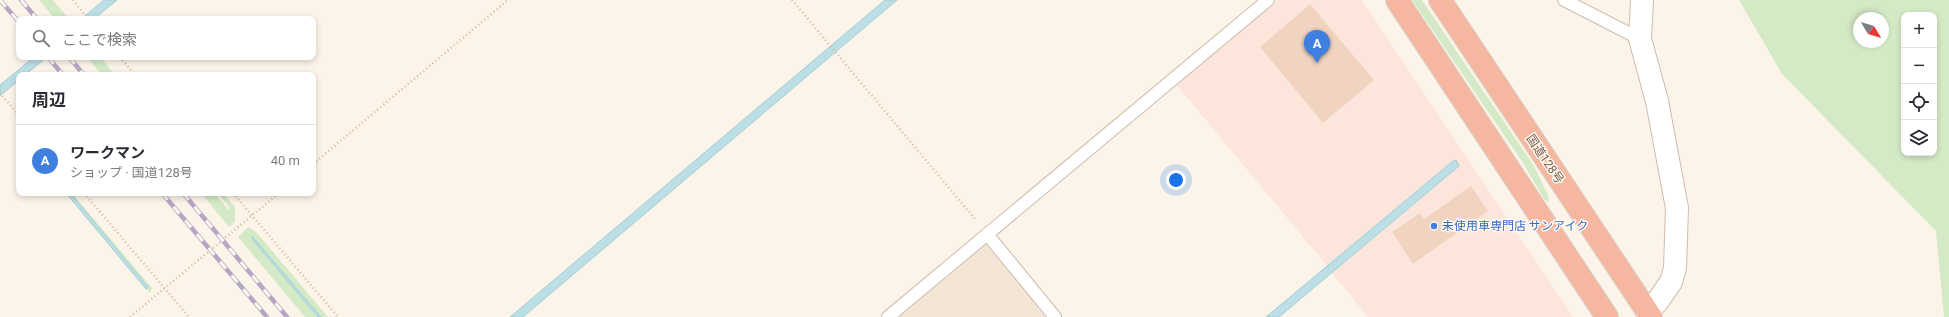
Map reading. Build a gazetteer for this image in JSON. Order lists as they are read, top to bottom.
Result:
{
  "streets": {
    "highway": ["国道128号"]
  },
  "places": ["未使用車専門店 サンアイク"],
  "north": "bottom right",
  "page": {
    "map_buttons": ["+", "−"],
    "search": "ここで検索",
    "pins": "A",
    "heading": "周辺",
    "list": [
      {
        "mark": "A",
        "name": "ワークマン",
        "note": "ショップ · 国道128号",
        "value": "40 m"
      }
    ]
  }
}
